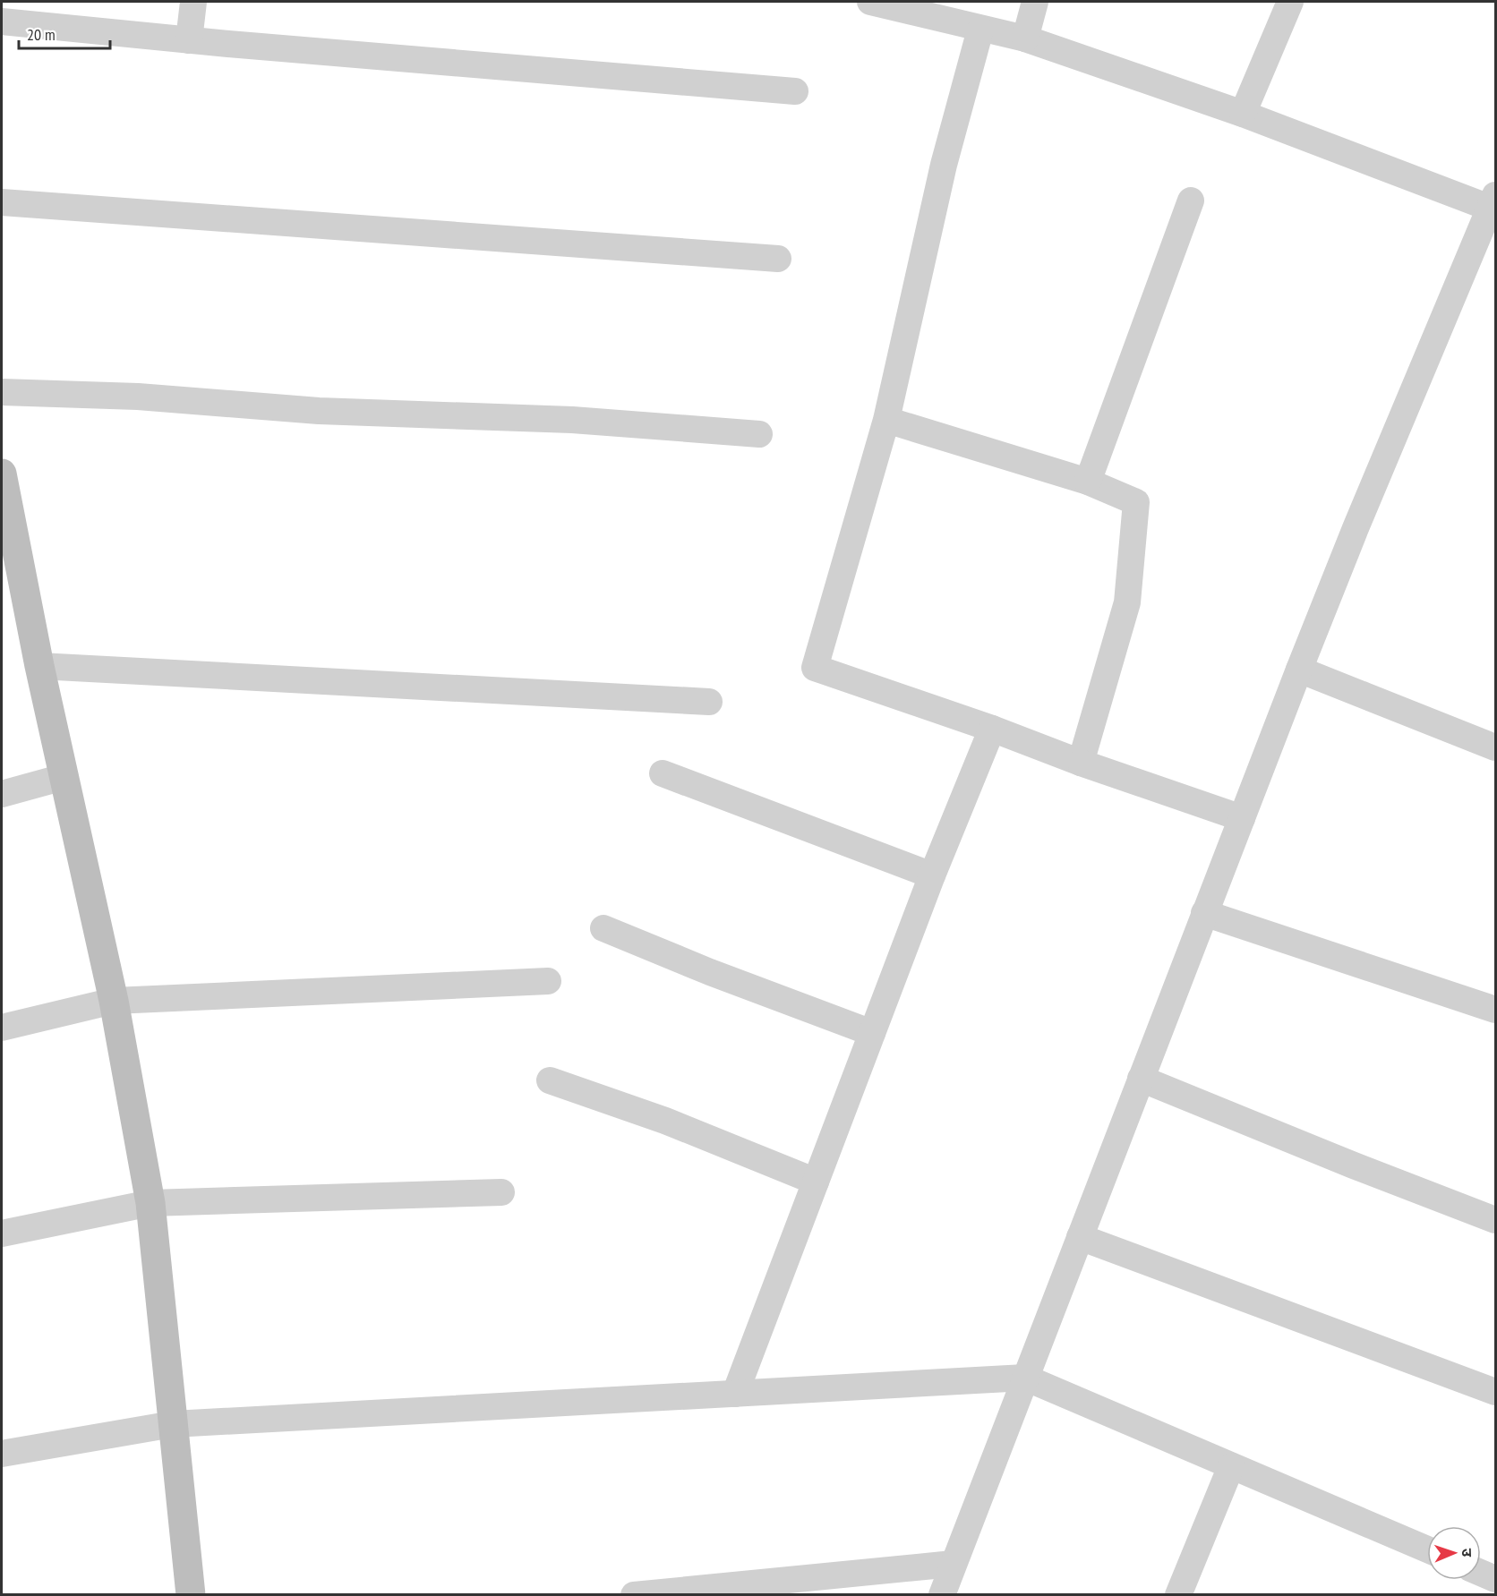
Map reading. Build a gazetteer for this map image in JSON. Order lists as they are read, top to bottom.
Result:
{
  "scale_bar": "20 m",
  "north": "right"
}
